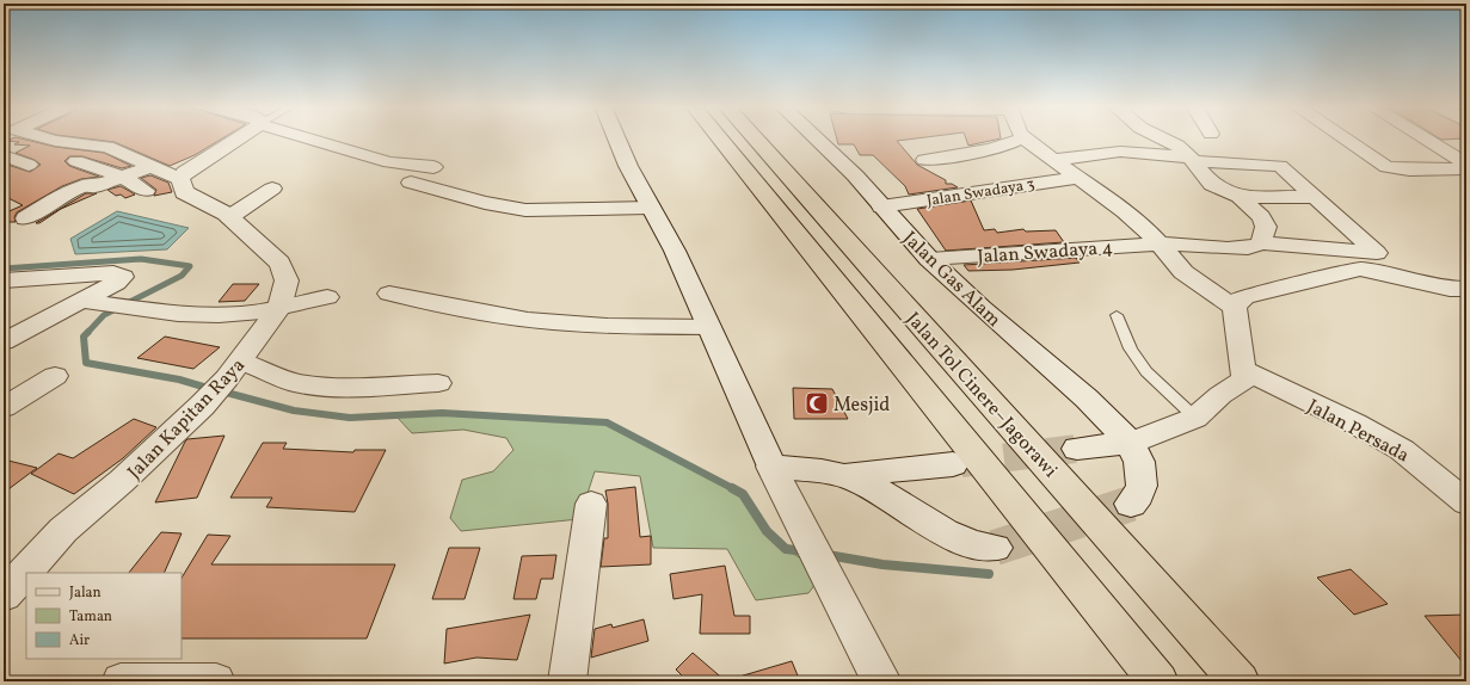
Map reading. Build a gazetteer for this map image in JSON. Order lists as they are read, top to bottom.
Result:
{
  "streets": {
    "highway": ["Jalan Tol Cinere–Jagorawi"],
    "main road": ["Jalan Gas Alam", "Jalan Kapitan Raya"],
    "street": ["Jalan Swadaya 3", "Jalan Swadaya 4", "Jalan Persada"]
  },
  "crossings": [
    ["Jalan Swadaya 3", "Jalan Gas Alam"],
    ["Jalan Swadaya 4", "Jalan Gas Alam"]
  ],
  "places": {
    "mosque": ["Mesjid"]
  },
  "legend": ["Jalan", "Taman", "Air"]
}
